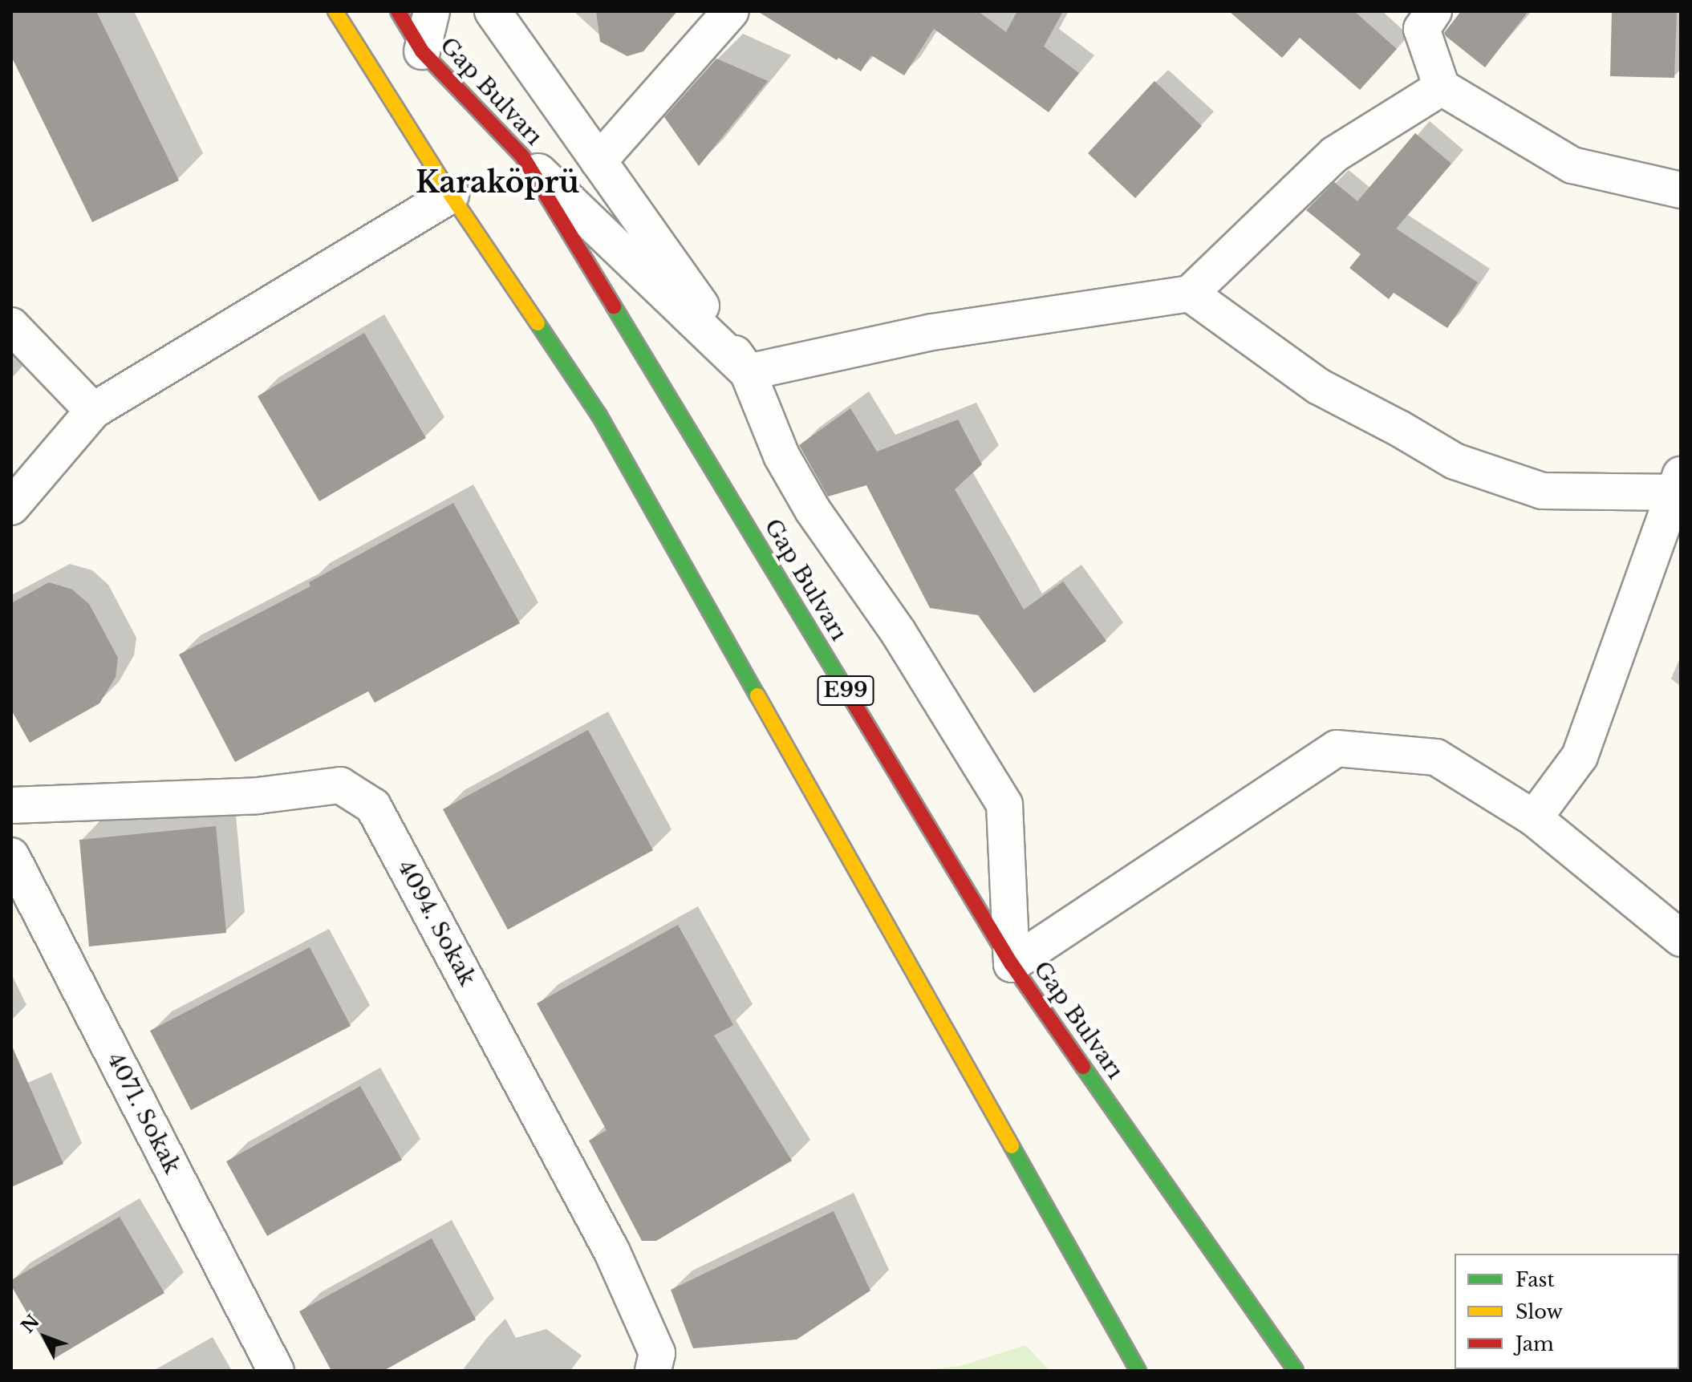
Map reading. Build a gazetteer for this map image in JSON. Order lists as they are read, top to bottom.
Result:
{
  "streets": {
    "highway": ["Gap Bulvarı", "E99"],
    "street": ["4094. Sokak", "4071. Sokak"]
  },
  "districts": ["Karaköprü"],
  "legend": ["Fast", "Slow", "Jam"],
  "north": "top left"
}
